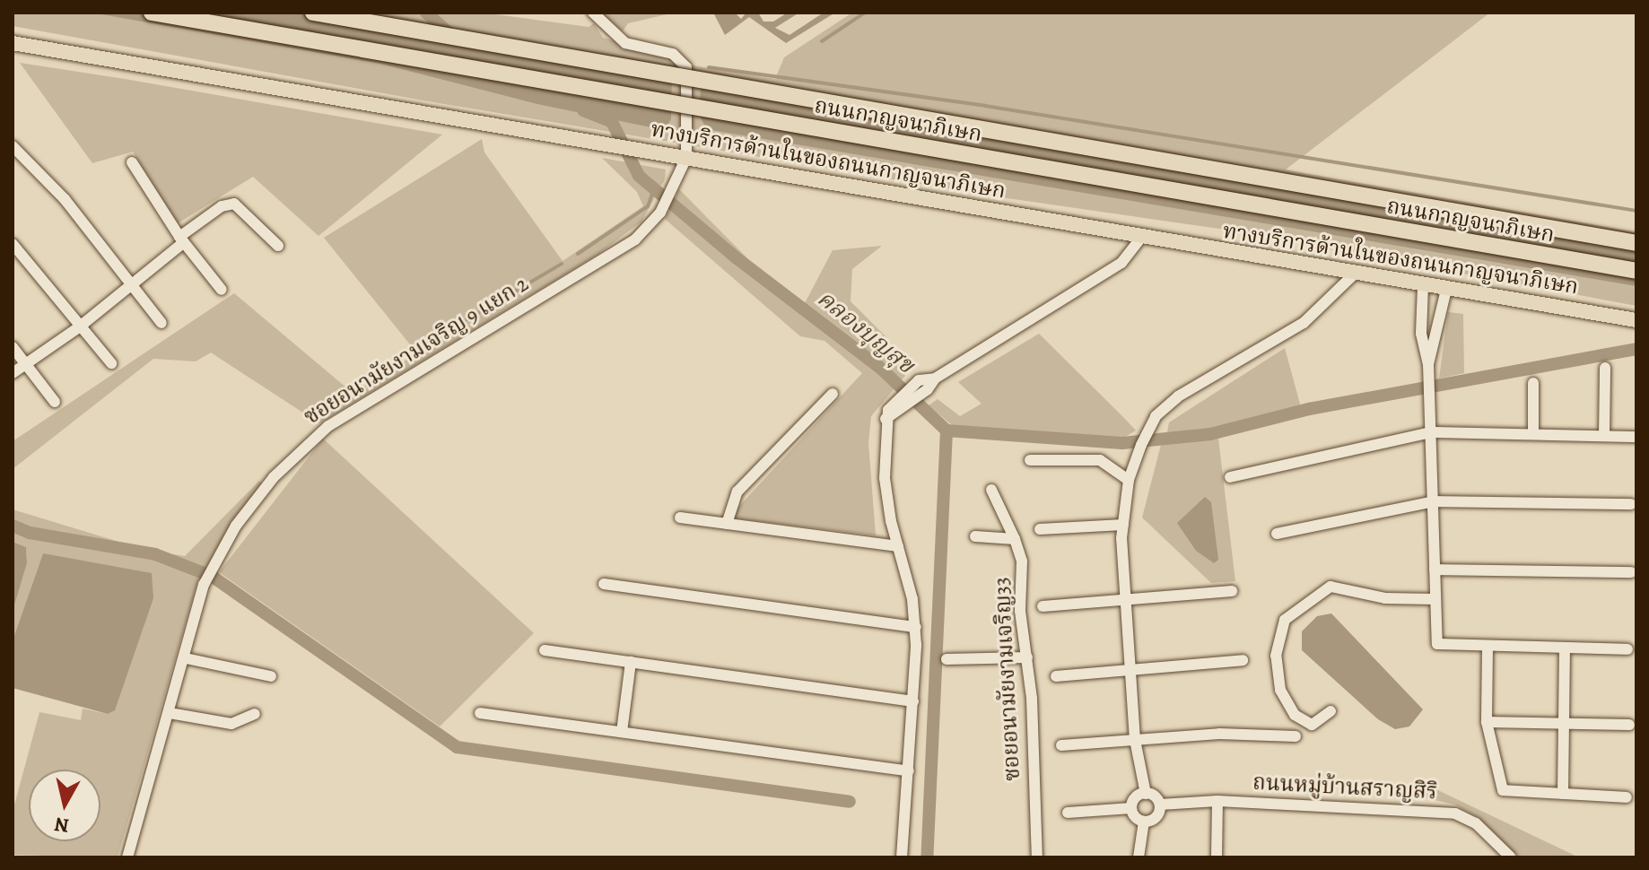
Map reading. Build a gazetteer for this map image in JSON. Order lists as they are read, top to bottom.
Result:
{
  "streets": {
    "highway": ["ถนนกาญจนาภิเษก"],
    "main road": ["ทางบริการด้านในของถนนกาญจนาภิเษก"],
    "street": ["ซอยอนามัยงามเจริญ 9 แยก 2", "ซอยอนามัยงามเจริญ33", "ถนนหมู่บ้านสราญสิริ"]
  },
  "crossings": [
    ["ทางบริการด้านในของถนนกาญจนาภิเษก", "ซอยอนามัยงามเจริญ 9 แยก 2"]
  ],
  "water": ["คลองบุญสุข"],
  "north": "bottom"
}
